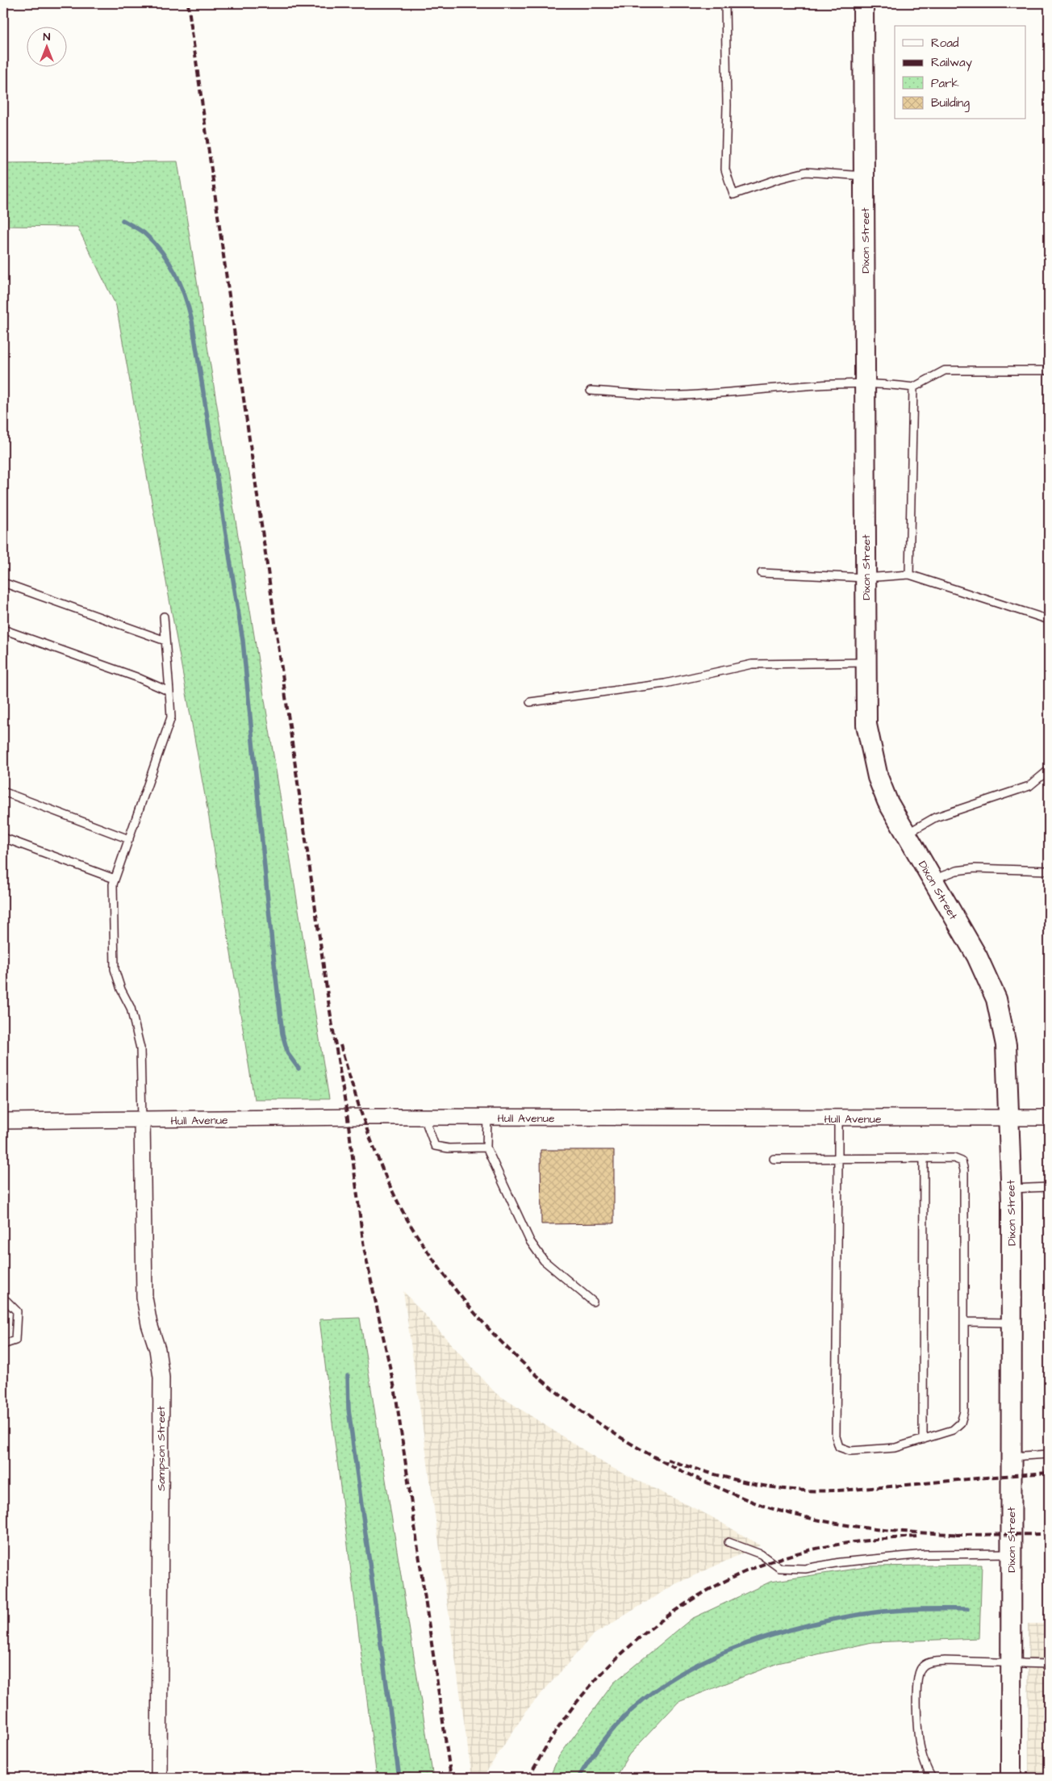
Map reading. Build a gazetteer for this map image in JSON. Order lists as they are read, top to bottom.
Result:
{
  "streets": {
    "street": ["Dixon Street", "Hull Avenue", "Sampson Street"]
  },
  "crossings": [
    ["Dixon Street", "Hull Avenue"],
    ["Hull Avenue", "Sampson Street"]
  ],
  "legend": [
    "Road",
    "Railway",
    "Park",
    "Building"
  ],
  "north": "top"
}
